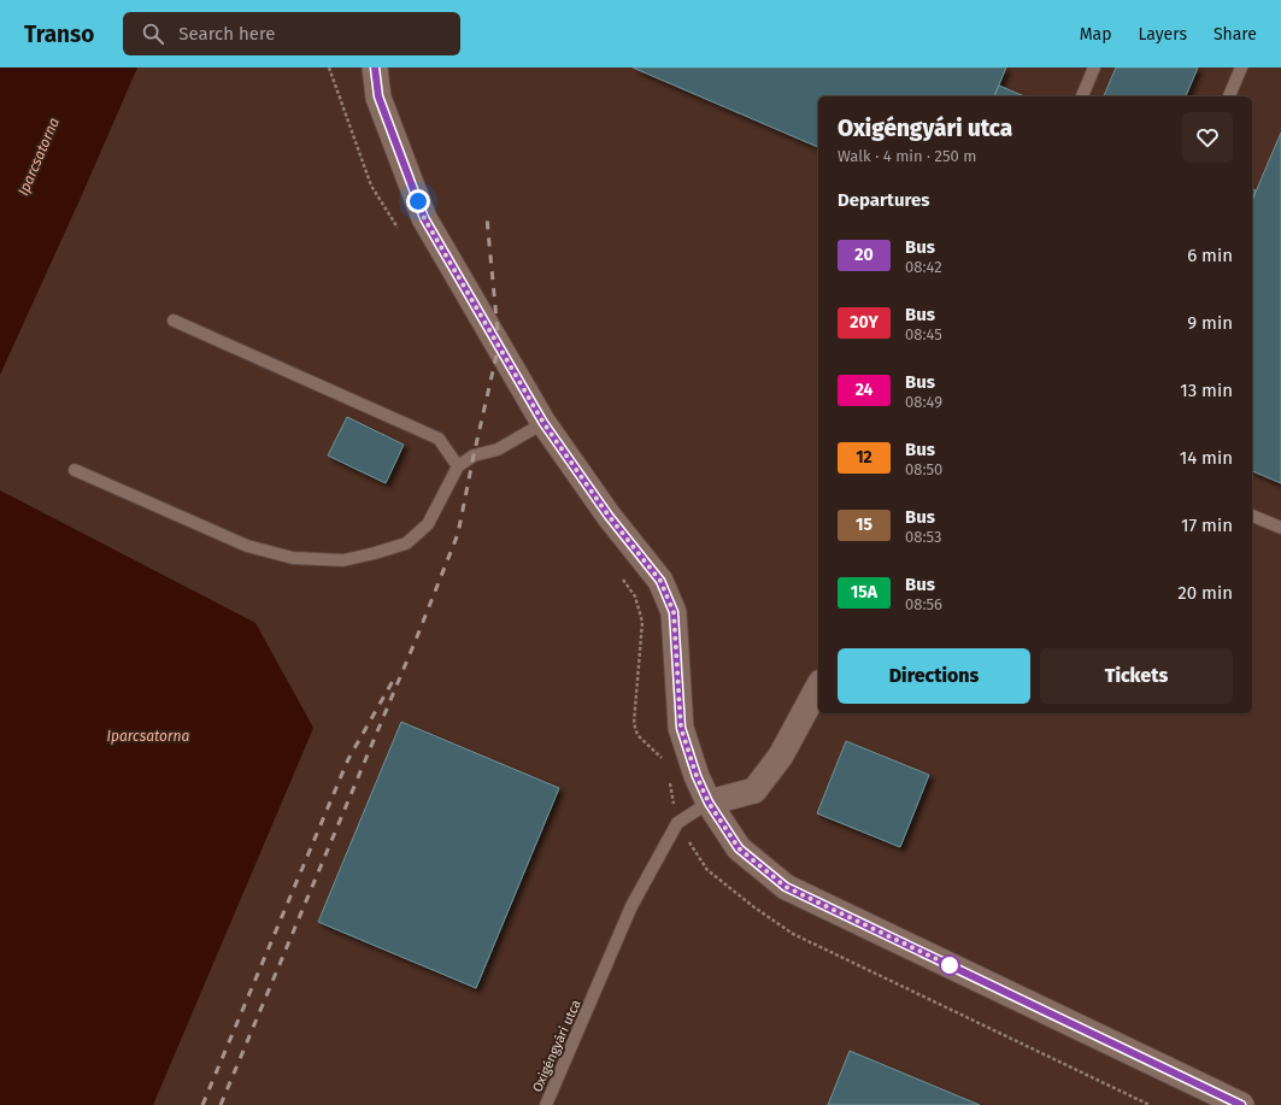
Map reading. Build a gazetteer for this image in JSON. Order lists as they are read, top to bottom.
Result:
{
  "streets": {
    "lane": ["Oxigéngyári utca"]
  },
  "water": ["Iparcsatorna"],
  "lines": ["bus line 20"],
  "page": {
    "header": "Transo",
    "search": "Search here",
    "nav": ["Map", "Layers", "Share"],
    "heading": [
      ["Oxigéngyári utca", "Walk · 4 min · 250 m"],
      "Departures"
    ],
    "list": [
      {
        "mark": "20",
        "name": "Bus",
        "note": "08:42",
        "value": "6 min"
      },
      {
        "mark": "20Y",
        "name": "Bus",
        "note": "08:45",
        "value": "9 min"
      },
      {
        "mark": "24",
        "name": "Bus",
        "note": "08:49",
        "value": "13 min"
      },
      {
        "mark": "12",
        "name": "Bus",
        "note": "08:50",
        "value": "14 min"
      },
      {
        "mark": "15",
        "name": "Bus",
        "note": "08:53",
        "value": "17 min"
      },
      {
        "mark": "15A",
        "name": "Bus",
        "note": "08:56",
        "value": "20 min"
      }
    ],
    "buttons": ["Directions", "Tickets"]
  }
}
